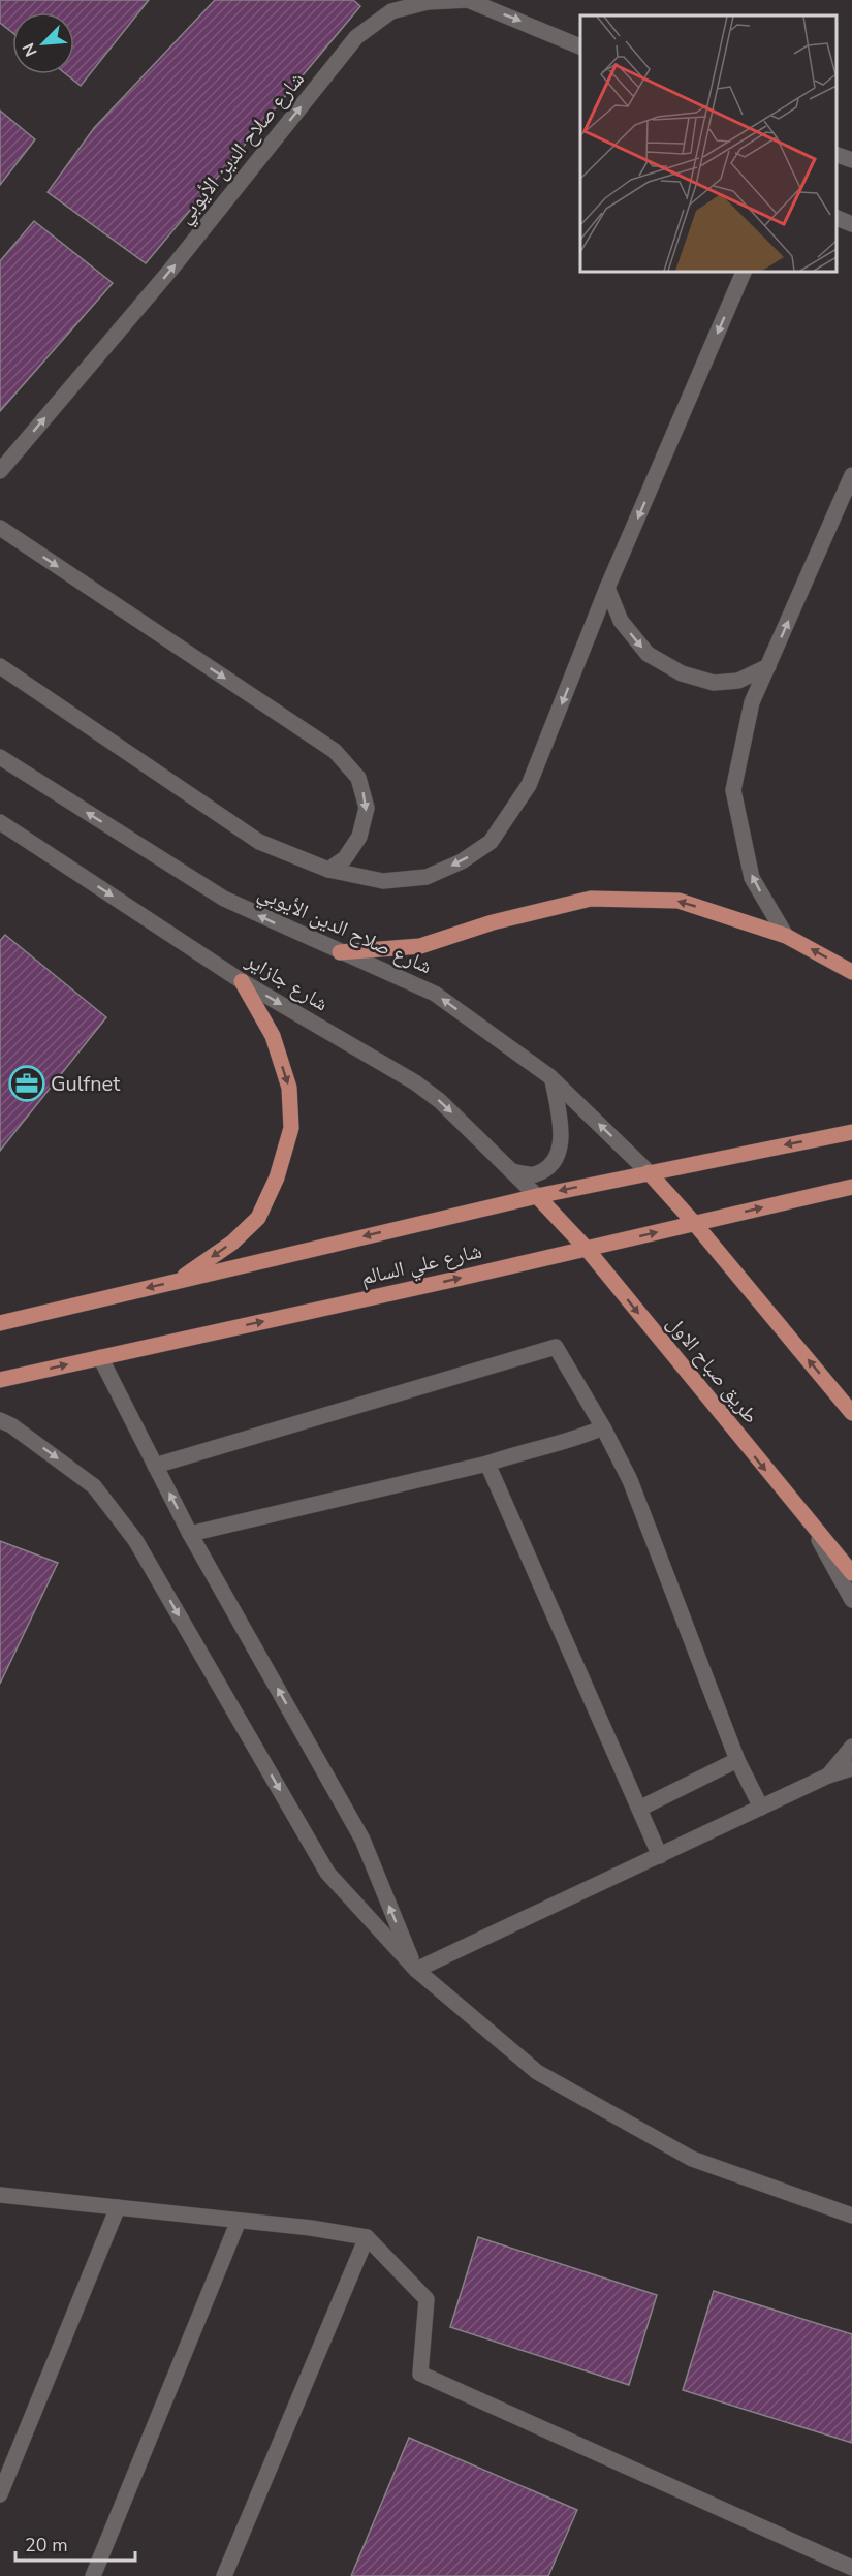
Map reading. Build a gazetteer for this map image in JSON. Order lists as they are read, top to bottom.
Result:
{
  "streets": {
    "main road": ["شارع علي السالم", "طريق صباح الاول"],
    "street": ["شارع صلاح الدين الأيوبي", "شارع جازاير"]
  },
  "crossings": [
    ["شارع صلاح الدين الأيوبي", "شارع علي السالم"],
    ["شارع جازاير", "شارع علي السالم"],
    ["شارع جازاير", "طريق صباح الاول"],
    ["شارع علي السالم", "طريق صباح الاول"]
  ],
  "places": {
    "office": ["Gulfnet"]
  },
  "scale_bar": "20 m",
  "north": "bottom left"
}
